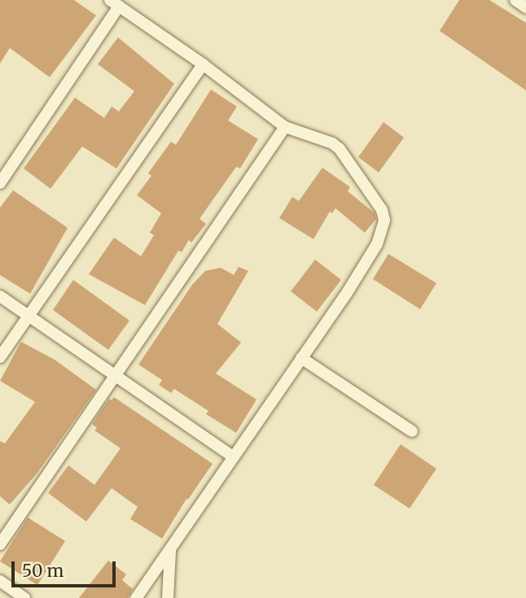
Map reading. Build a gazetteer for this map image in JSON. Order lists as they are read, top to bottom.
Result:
{
  "scale_bar": "50 m"
}
